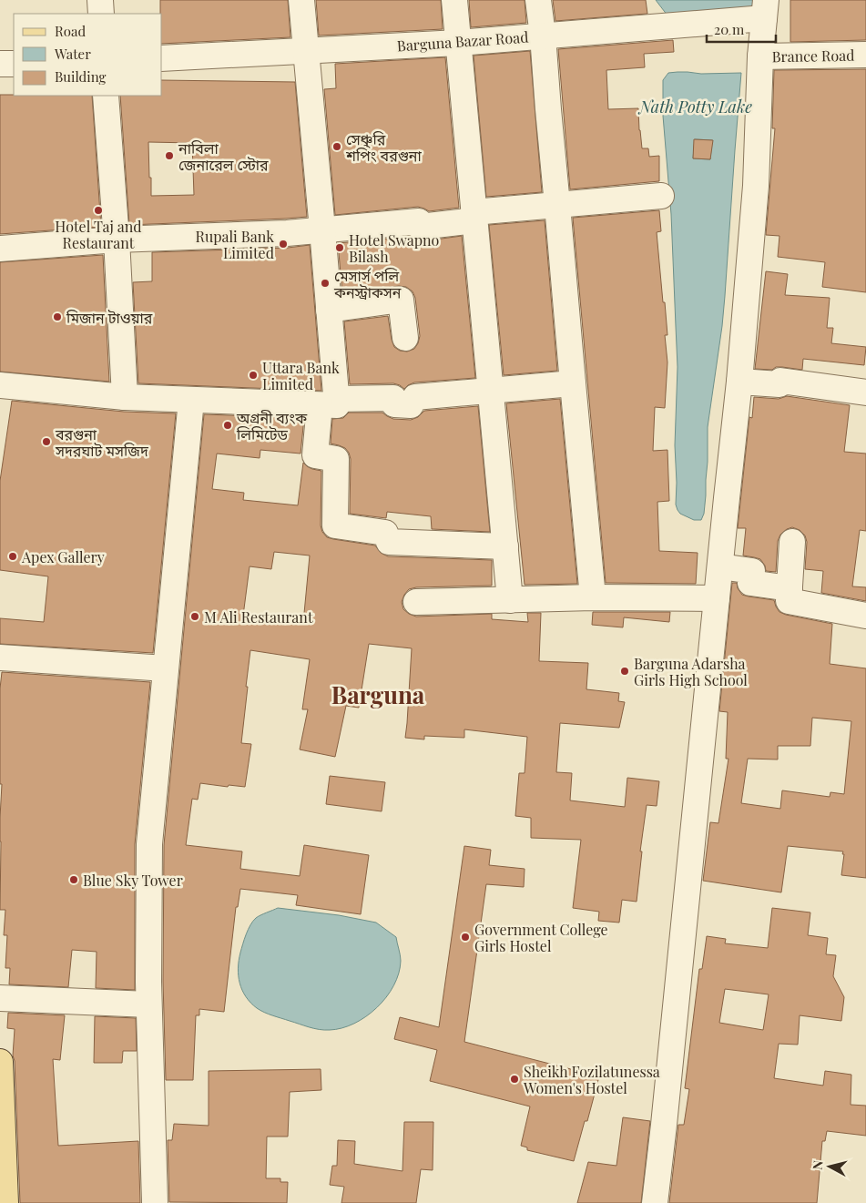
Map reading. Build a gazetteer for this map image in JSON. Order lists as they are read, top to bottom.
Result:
{
  "streets": {
    "street": ["Barguna Bazar Road", "Brance Road"]
  },
  "districts": ["Barguna"],
  "water": ["Nath Potty Lake"],
  "places": [
    "সেঞ্চুরি শপিং বরগুনা",
    "নাবিলা জেনারেল স্টোর",
    "Hotel Taj and Restaurant",
    "Rupali Bank Limited",
    "Hotel Swapno Bilash",
    "মেসার্স পলি কনস্ট্রাকসন",
    "মিজান টাওয়ার",
    "Uttara Bank Limited",
    "অগ্রনী ব্যংক লিমিটেড",
    "বরগুনা সদরঘাট মসজিদ",
    "Apex Gallery",
    "M Ali Restaurant",
    "Barguna Adarsha Girls High School",
    "Blue Sky Tower",
    "Government College Girls Hostel",
    "Sheikh Fozilatunessa Women's Hostel"
  ],
  "legend": ["Road", "Water", "Building"],
  "scale_bar": "20 m",
  "north": "left"
}
